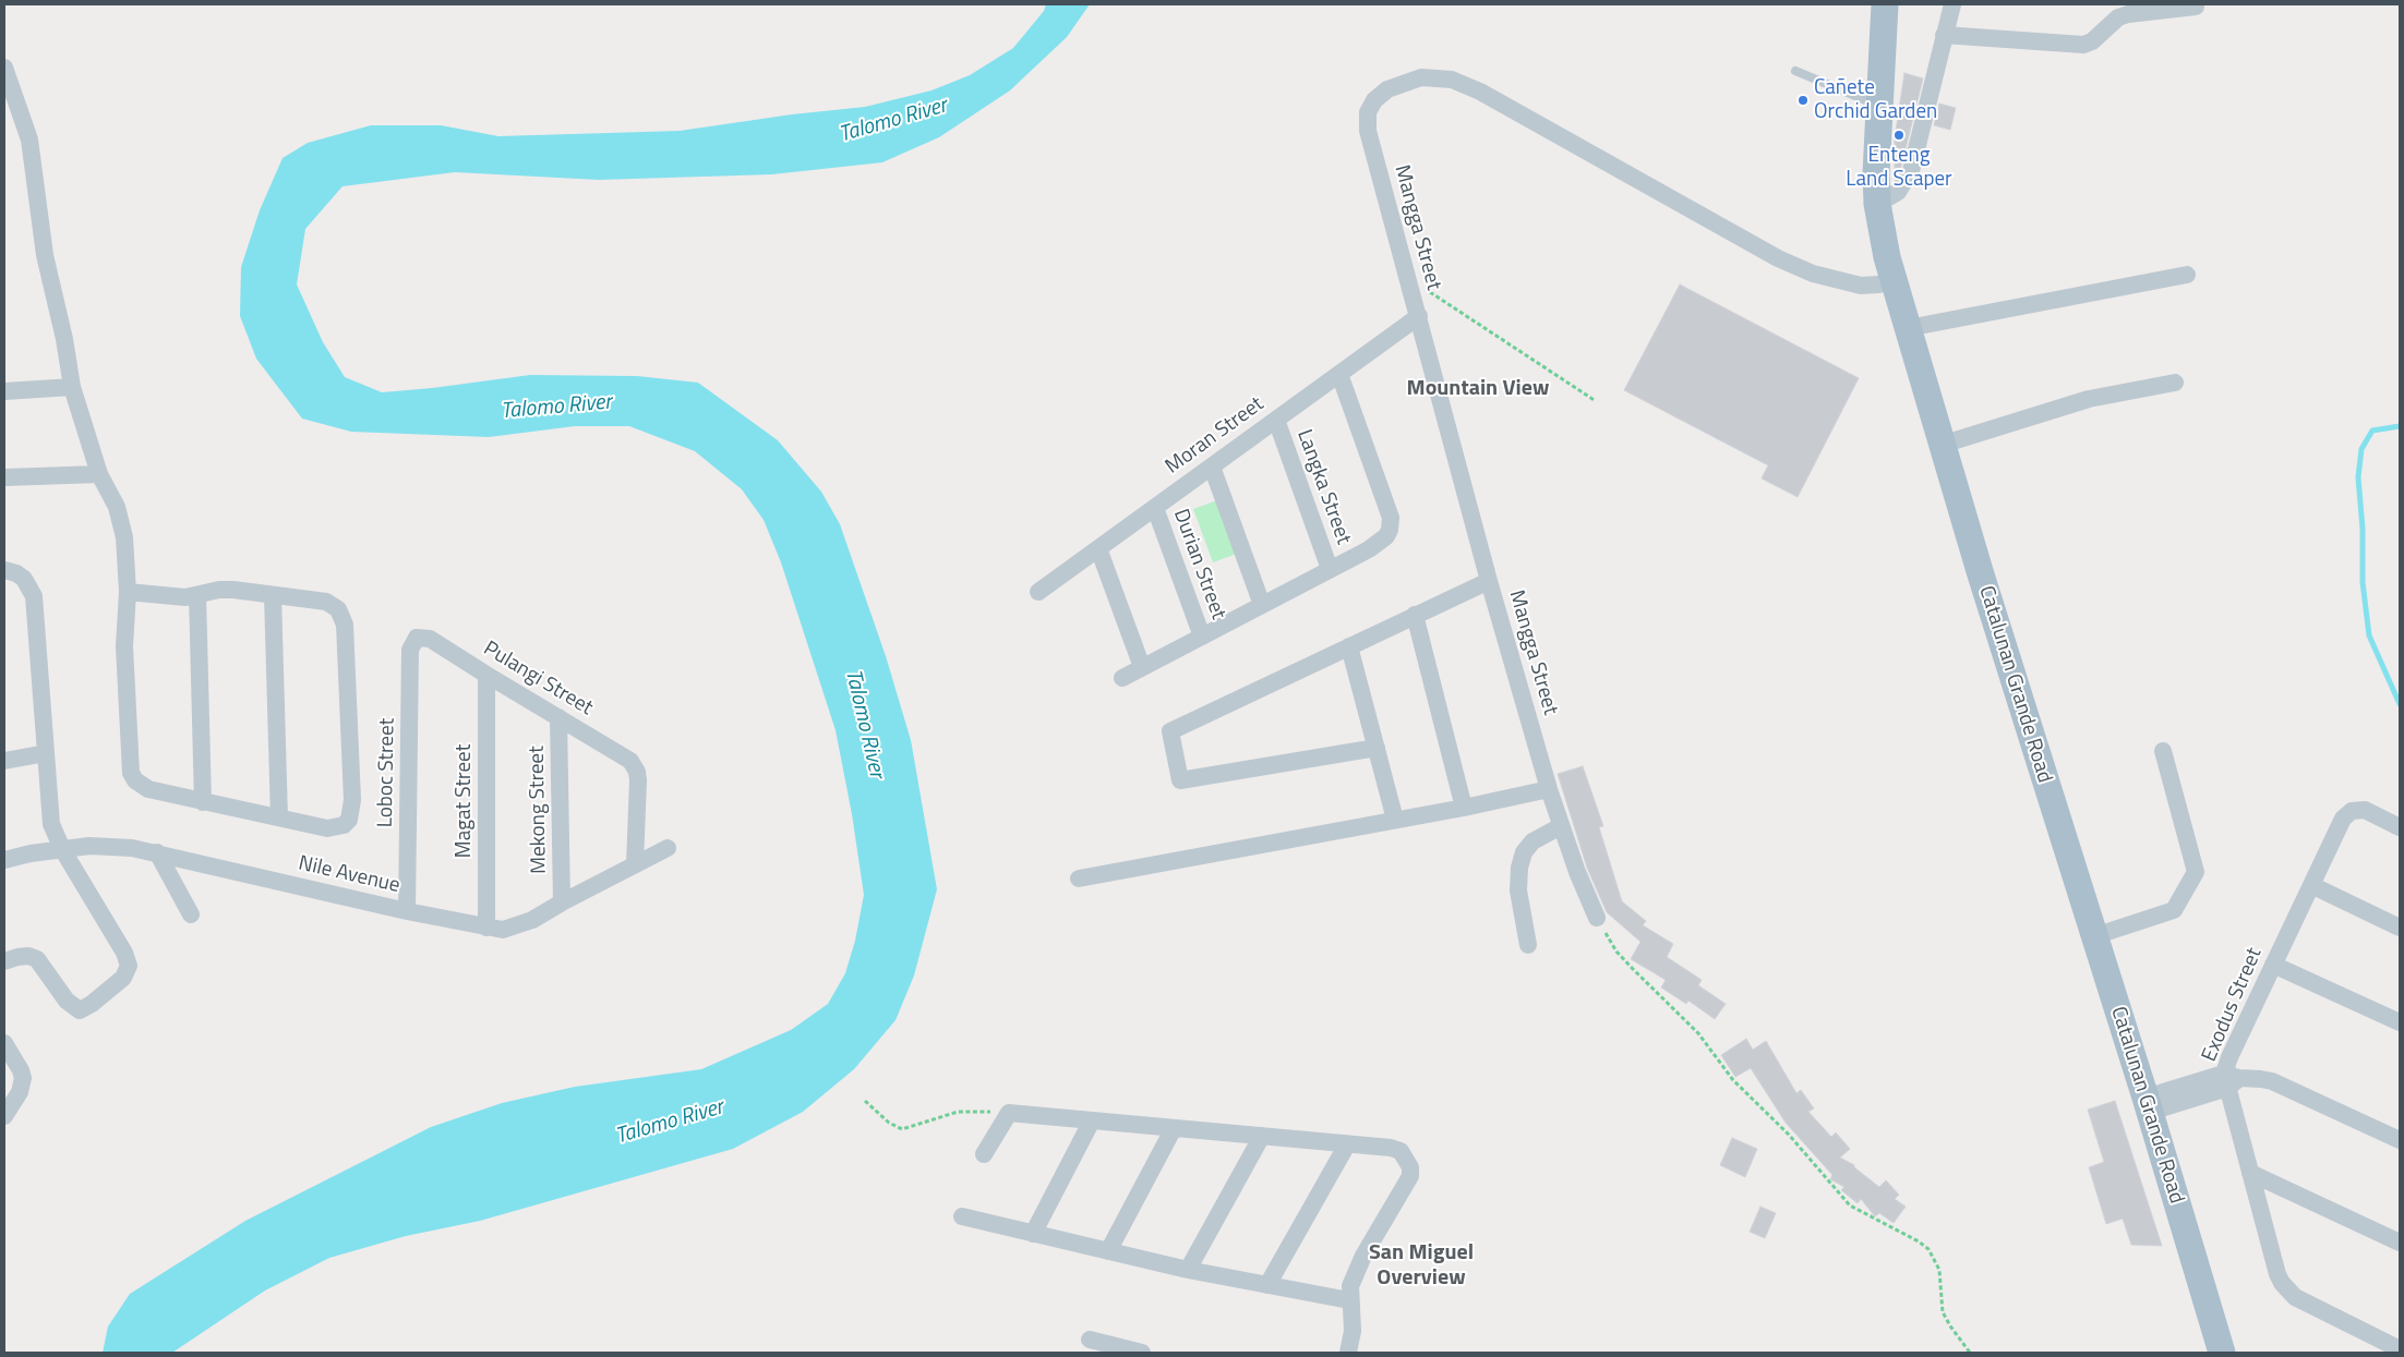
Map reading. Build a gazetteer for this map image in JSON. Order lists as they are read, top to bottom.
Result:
{
  "streets": {
    "main road": ["Catalunan Grande Road"],
    "street": [
      "Mangga Street",
      "Moran Street",
      "Langka Street",
      "Durian Street",
      "Pulangi Street",
      "Loboc Street",
      "Magat Street",
      "Mekong Street",
      "Nile Avenue",
      "Exodus Street"
    ]
  },
  "crossings": [
    ["Mangga Street", "Moran Street"],
    ["Mangga Street", "Catalunan Grande Road"],
    ["Moran Street", "Langka Street"],
    ["Moran Street", "Durian Street"],
    ["Pulangi Street", "Loboc Street"],
    ["Pulangi Street", "Magat Street"],
    ["Pulangi Street", "Mekong Street"],
    ["Pulangi Street", "Nile Avenue"],
    ["Loboc Street", "Nile Avenue"],
    ["Magat Street", "Nile Avenue"],
    ["Mekong Street", "Nile Avenue"]
  ],
  "districts": ["Mountain View", "San Miguel Overview"],
  "water": ["Talomo River"],
  "places": ["Cañete Orchid Garden", "Enteng Land Scaper"]
}
